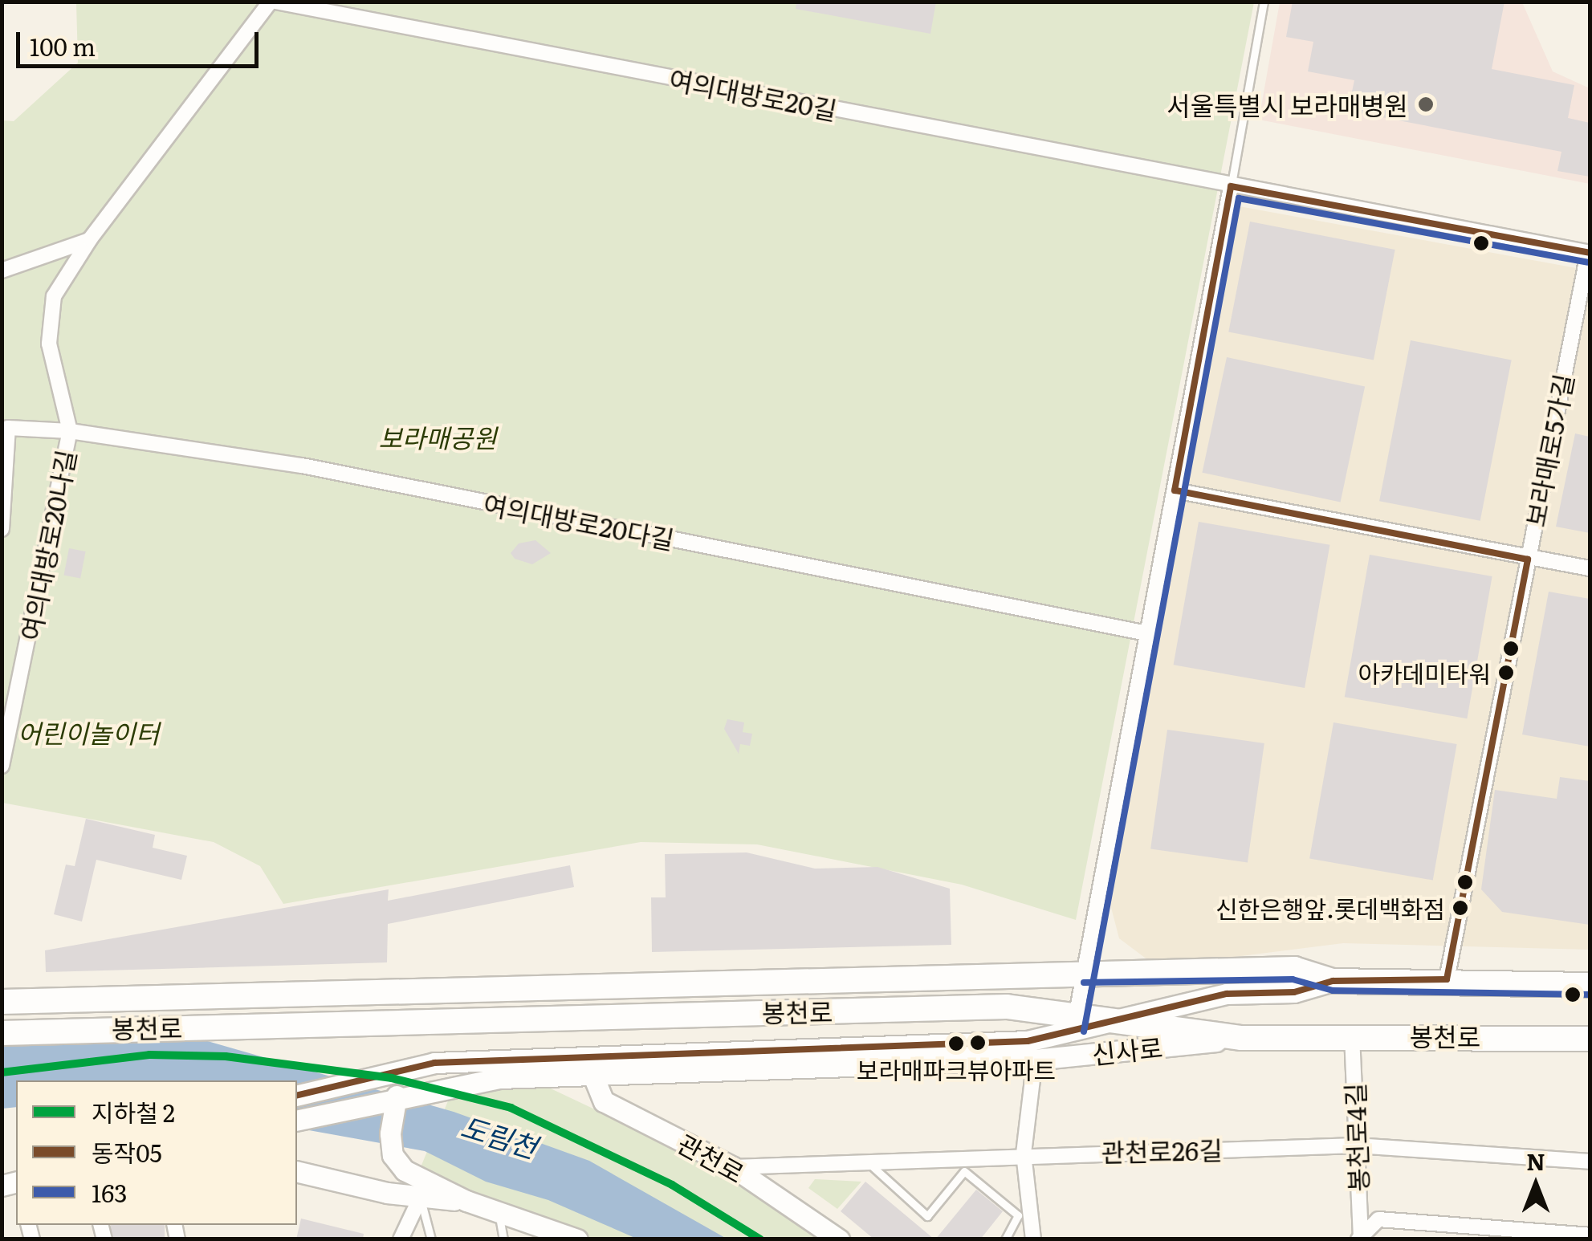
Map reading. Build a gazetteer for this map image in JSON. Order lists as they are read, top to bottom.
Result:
{
  "streets": {
    "main road": ["봉천로", "신사로", "관천로"],
    "street": [
      "여의대방로20길",
      "보라매로5가길",
      "여의대방로20다길",
      "여의대방로20나길",
      "봉천로4길",
      "관천로26길"
    ]
  },
  "crossings": [
    ["여의대방로20길", "보라매로5가길"],
    ["여의대방로20길", "여의대방로20나길"],
    ["보라매로5가길", "봉천로"],
    ["여의대방로20다길", "여의대방로20나길"],
    ["봉천로", "신사로"],
    ["봉천로", "봉천로4길"],
    ["신사로", "관천로"],
    ["봉천로4길", "관천로26길"],
    ["관천로26길", "관천로"]
  ],
  "water": ["도림천"],
  "parks": ["보라매공원", "어린이놀이터"],
  "places": [
    "서울특별시 보라매병원",
    "아카데미타워",
    "신한은행앞.롯데백화점",
    "보라매파크뷰아파트"
  ],
  "lines": ["transit line 동작05", "transit line 163", "metro line 2"],
  "legend": ["지하철 2", "동작05", "163"],
  "scale_bar": "100 m",
  "north": "top"
}
